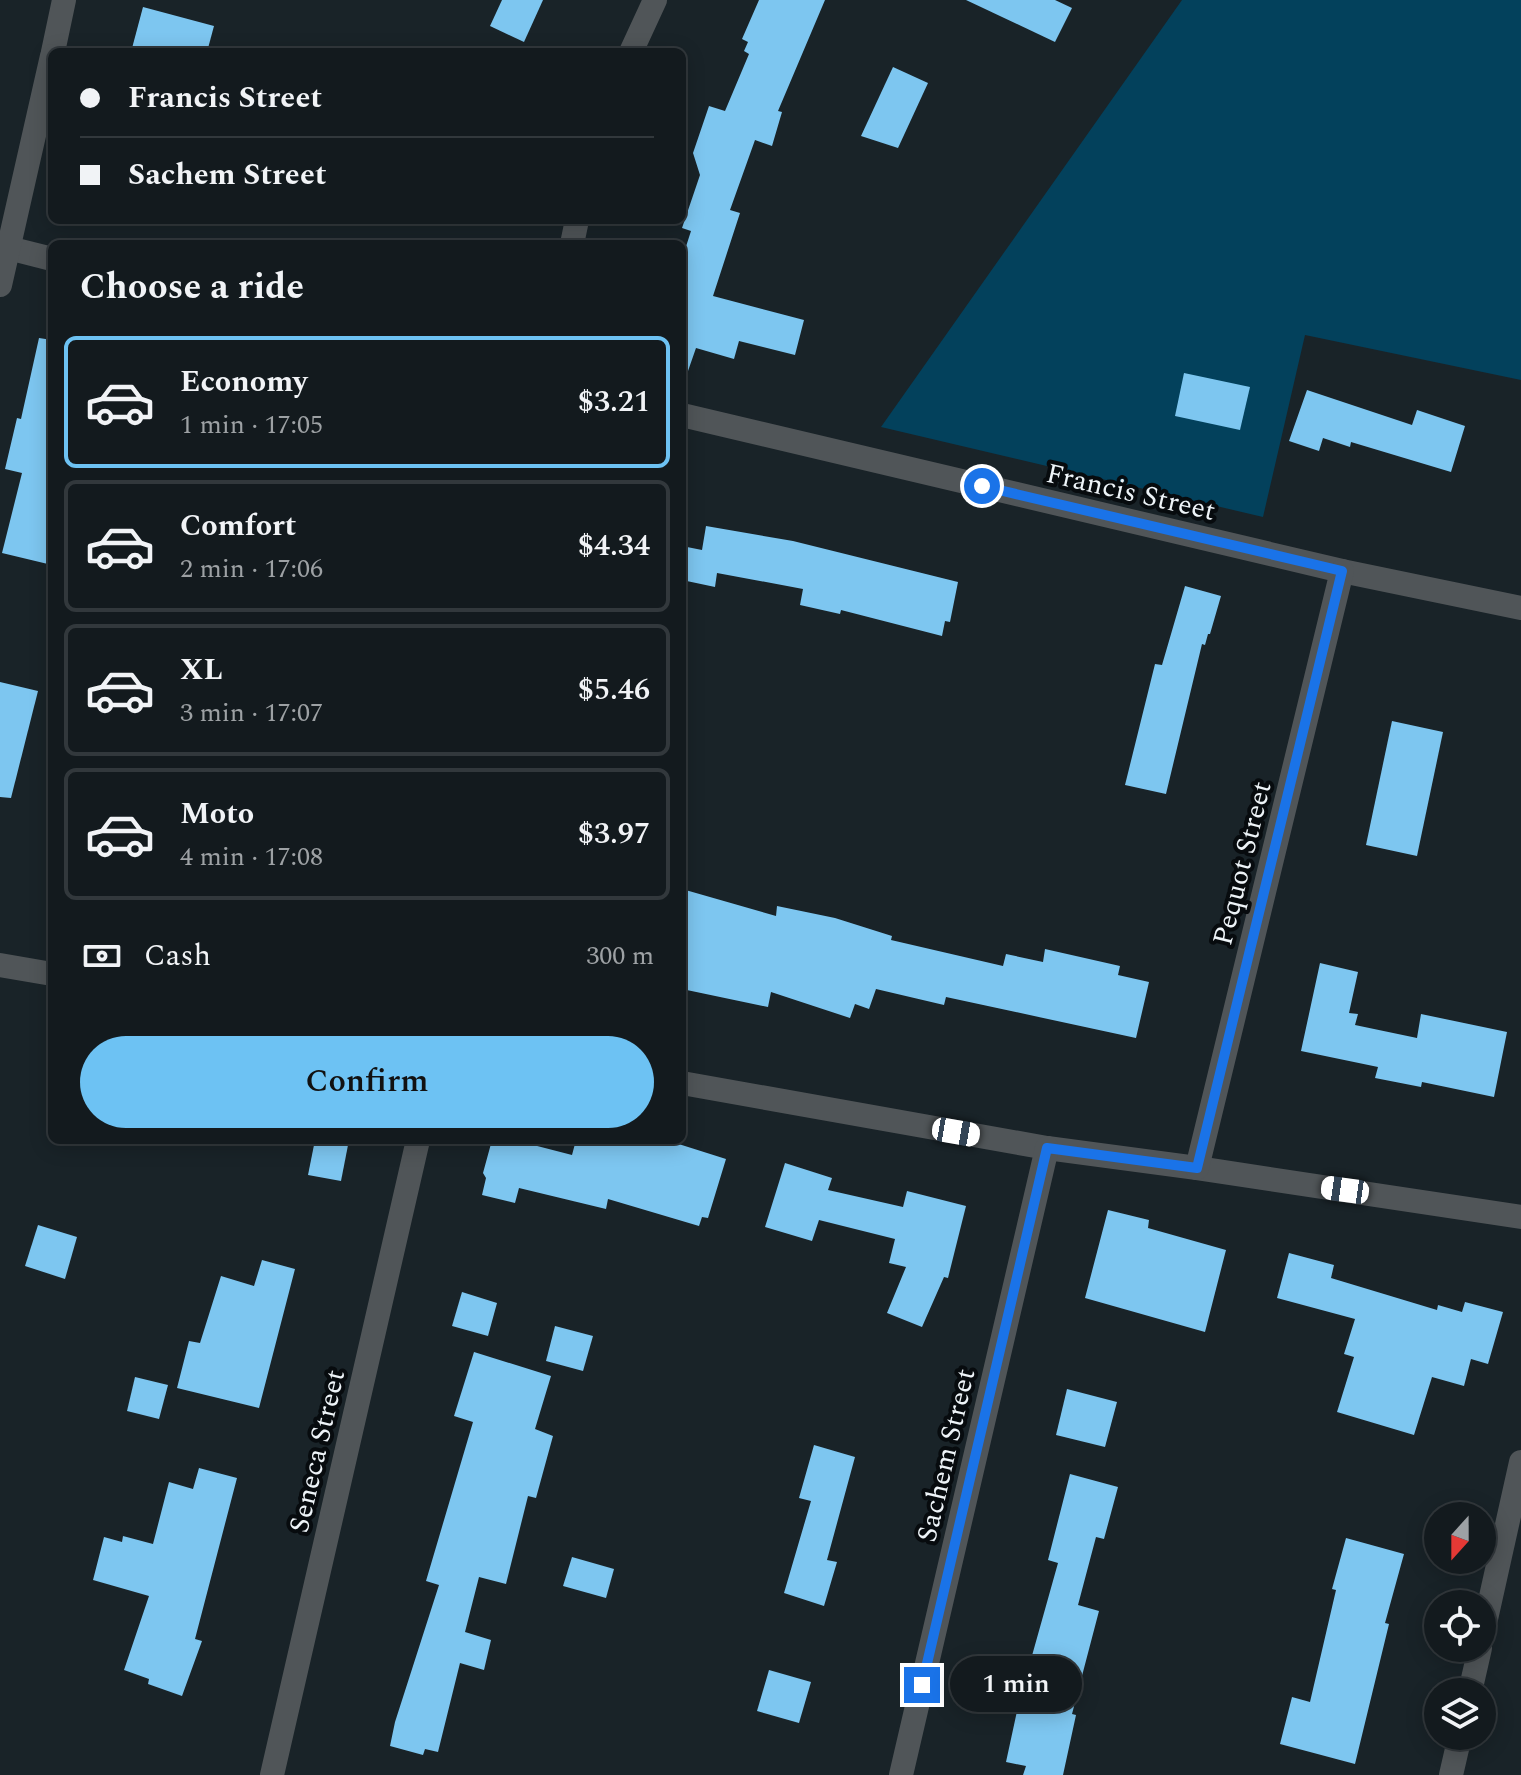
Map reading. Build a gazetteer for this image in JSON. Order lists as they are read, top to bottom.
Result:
{
  "streets": {
    "street": [
      "Francis Street",
      "Pequot Street",
      "Seneca Street",
      "Sachem Street"
    ]
  },
  "crossings": [
    ["Francis Street", "Pequot Street"]
  ],
  "north": "bottom",
  "page": {
    "banner": ["Francis Street", "Sachem Street"],
    "heading": "Choose a ride",
    "list": [
      {
        "name": "Economy",
        "note": "1 min · 17:05",
        "value": "$3.21"
      },
      {
        "name": "Comfort",
        "note": "2 min · 17:06",
        "value": "$4.34"
      },
      {
        "name": "XL",
        "note": "3 min · 17:07",
        "value": "$5.46"
      },
      {
        "name": "Moto",
        "note": "4 min · 17:08",
        "value": "$3.97"
      }
    ],
    "pay": ["Cash", "300 m"],
    "buttons": "Confirm",
    "bubble": "1 min"
  }
}
